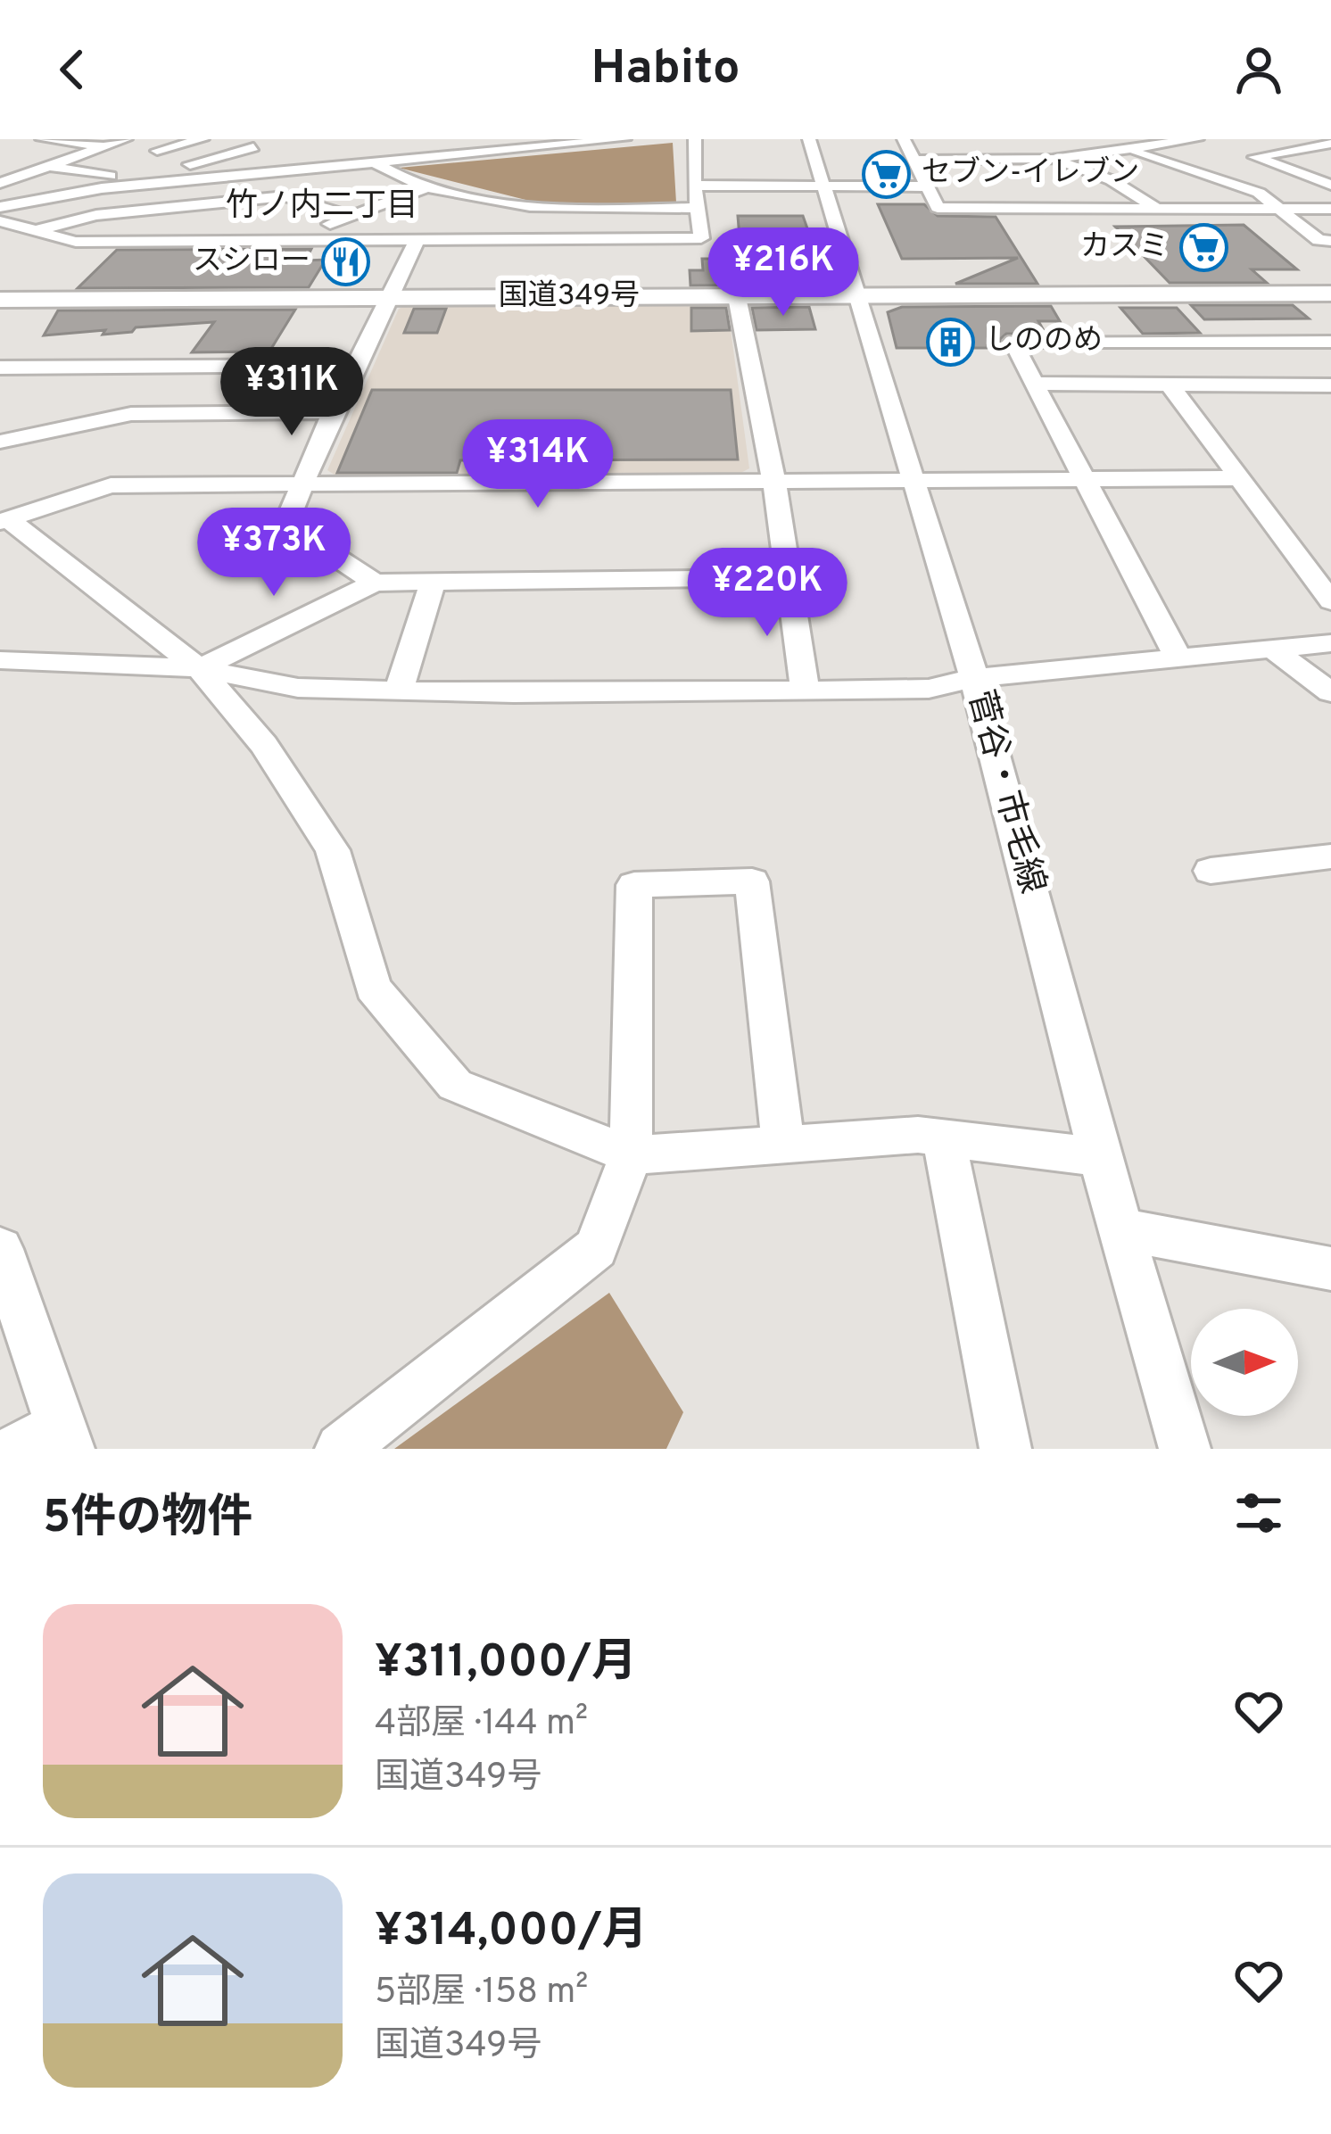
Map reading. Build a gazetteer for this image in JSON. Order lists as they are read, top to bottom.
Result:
{
  "streets": {
    "highway": ["国道349号"],
    "street": ["菅谷・市毛線"]
  },
  "crossings": [
    ["国道349号", "菅谷・市毛線"]
  ],
  "districts": ["竹ノ内二丁目"],
  "places": {
    "supermarket": ["セブン-イレブン", "カスミ"],
    "restaurant": ["スシロー"],
    "building": ["しののめ"]
  },
  "north": "right",
  "page": {
    "header": "Habito",
    "price": [
      "¥216K",
      "¥311K",
      "¥314K",
      "¥373K",
      "¥220K"
    ],
    "heading": "5件の物件",
    "list": [
      {
        "name": "¥311,000/月",
        "note": "4部屋 · 144 m² · 国道349号"
      },
      {
        "name": "¥314,000/月",
        "note": "5部屋 · 158 m² · 国道349号"
      }
    ]
  }
}
